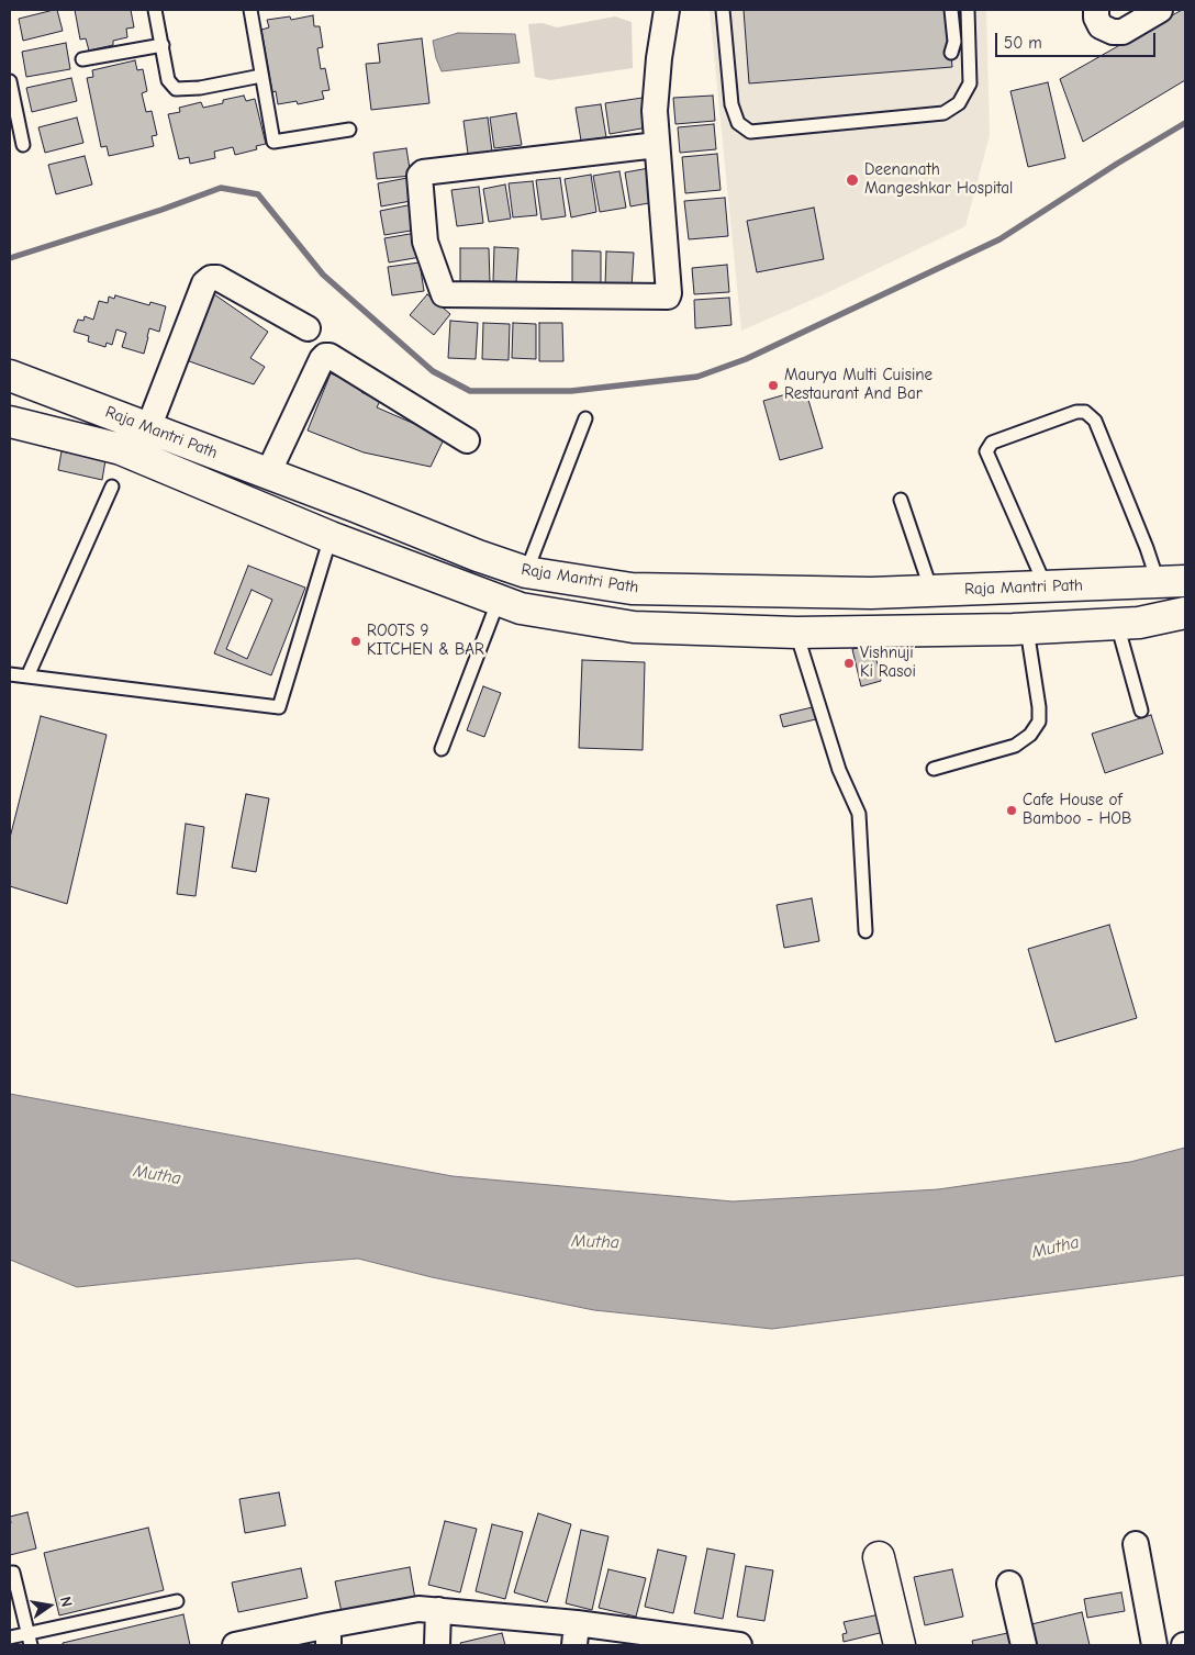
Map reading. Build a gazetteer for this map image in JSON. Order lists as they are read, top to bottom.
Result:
{
  "streets": {
    "main road": ["Raja Mantri Path"]
  },
  "water": ["Mutha"],
  "places": [
    "Deenanath Mangeshkar Hospital",
    "Maurya Multi Cuisine Restaurant And Bar",
    "ROOTS 9 KITCHEN & BAR",
    "Vishnuji Ki Rasoi",
    "Cafe House of Bamboo - HOB"
  ],
  "scale_bar": "50 m",
  "north": "right"
}
